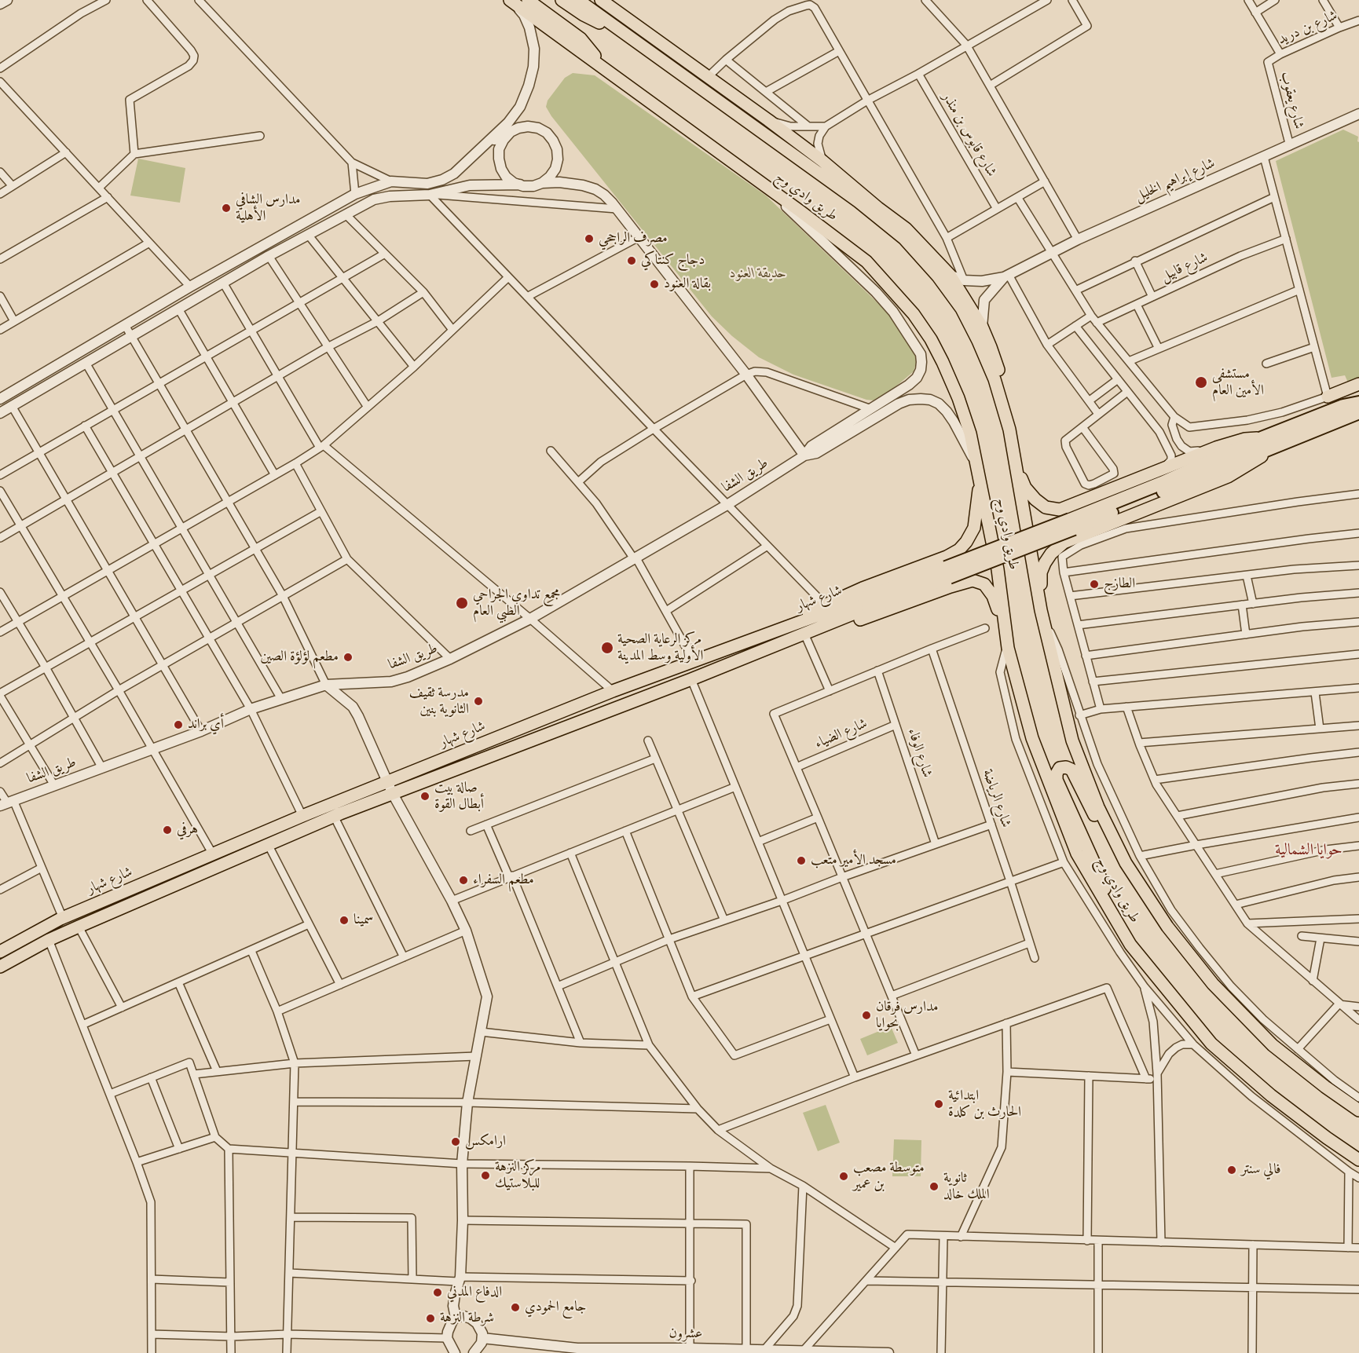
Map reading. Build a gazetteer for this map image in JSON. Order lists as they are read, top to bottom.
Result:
{
  "streets": {
    "main road": ["طريق وادي وج", "شارع شهار"],
    "street": [
      "شارع بن دريد",
      "شارع يعقوب",
      "شارع قابوس بن منذر",
      "شارع إبراهيم الخليل",
      "شارع قابيل",
      "طريق الشفا",
      "شارع الضياء",
      "شارع الوفاء",
      "شارع الرياضة",
      "عشرون"
    ]
  },
  "crossings": [
    ["شارع بن دريد", "شارع يعقوب"],
    ["شارع يعقوب", "شارع إبراهيم الخليل"],
    ["شارع الضياء", "شارع الوفاء"]
  ],
  "districts": ["حوايا الشمالية"],
  "parks": ["حديقة العنود"],
  "places": [
    "مدارس الشافي الأهلية",
    "مصرف الراجحي",
    "دجاج كنتاكي",
    "بقالة العنود",
    "مستشفى الأمين العام",
    "الطازج",
    "مجمع تداوي الجراحي الطبي العام",
    "مركز الرعاية الصحية الأولية وسط المدينة",
    "مطعم لؤلؤة الصين",
    "مدرسة ثقيف الثانوية بنين",
    "أي براند",
    "صالة بيت أبطال القوة",
    "هرفي",
    "مسجد الأمير متعب",
    "مطعم السفراء",
    "سمينا",
    "مدارس فرقان بحوايا",
    "ابتدائية الحارث بن كلدة",
    "ارامكس",
    "فالي سنتر",
    "مركز النزهة للبلاستيك",
    "متوسطة مصعب بن عمير",
    "ثانوية الملك خالد",
    "الدفاع المدني",
    "جامع الحمودي",
    "شرطة النزهة"
  ]
}
